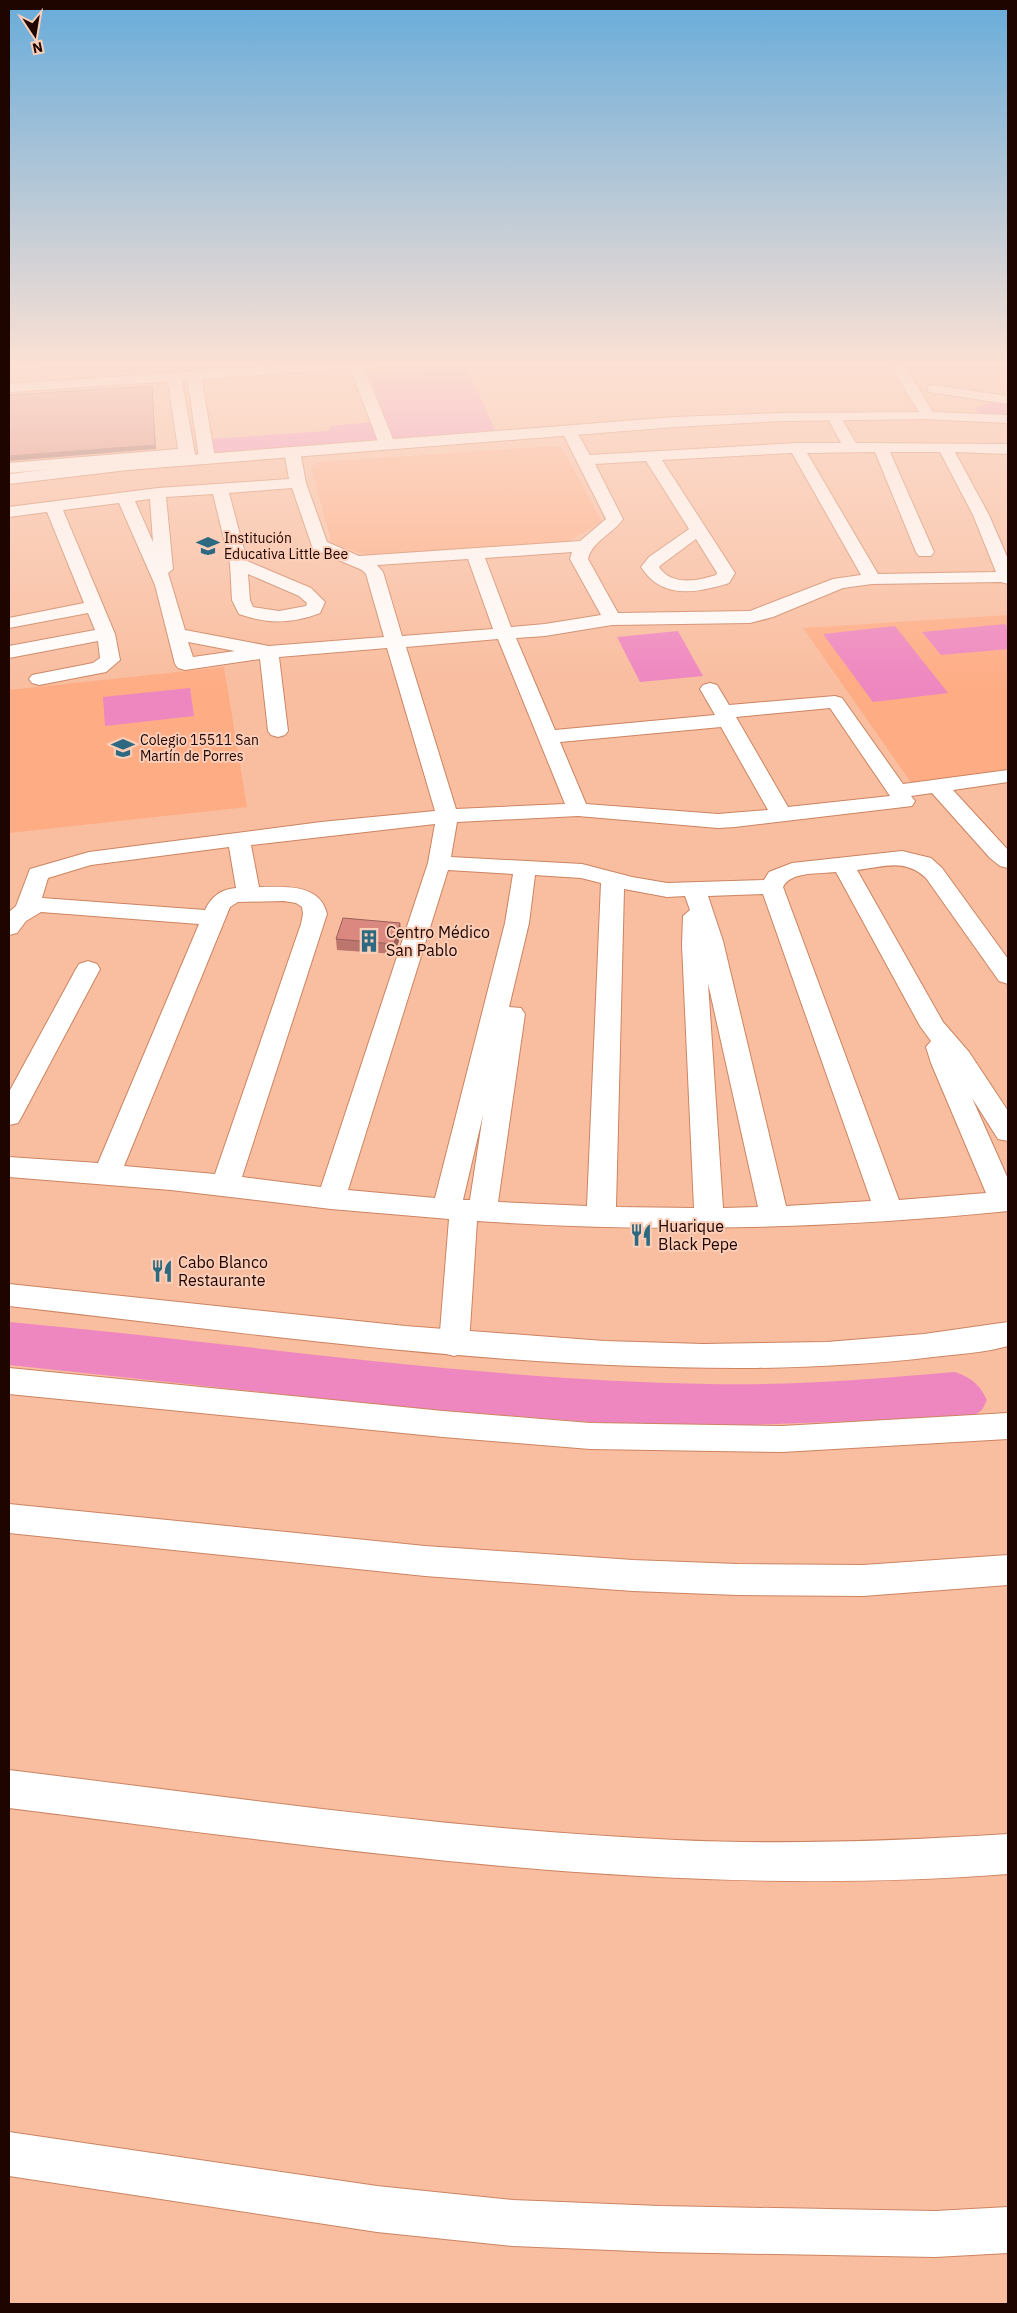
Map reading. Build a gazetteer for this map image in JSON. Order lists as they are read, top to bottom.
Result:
{
  "places": {
    "school or university": ["Institución Educativa Little Bee", "Colegio 15511 San Martín de Porres"],
    "building": ["Centro Médico San Pablo"],
    "restaurant": ["Huarique Black Pepe", "Cabo Blanco Restaurante"]
  },
  "north": "bottom"
}
